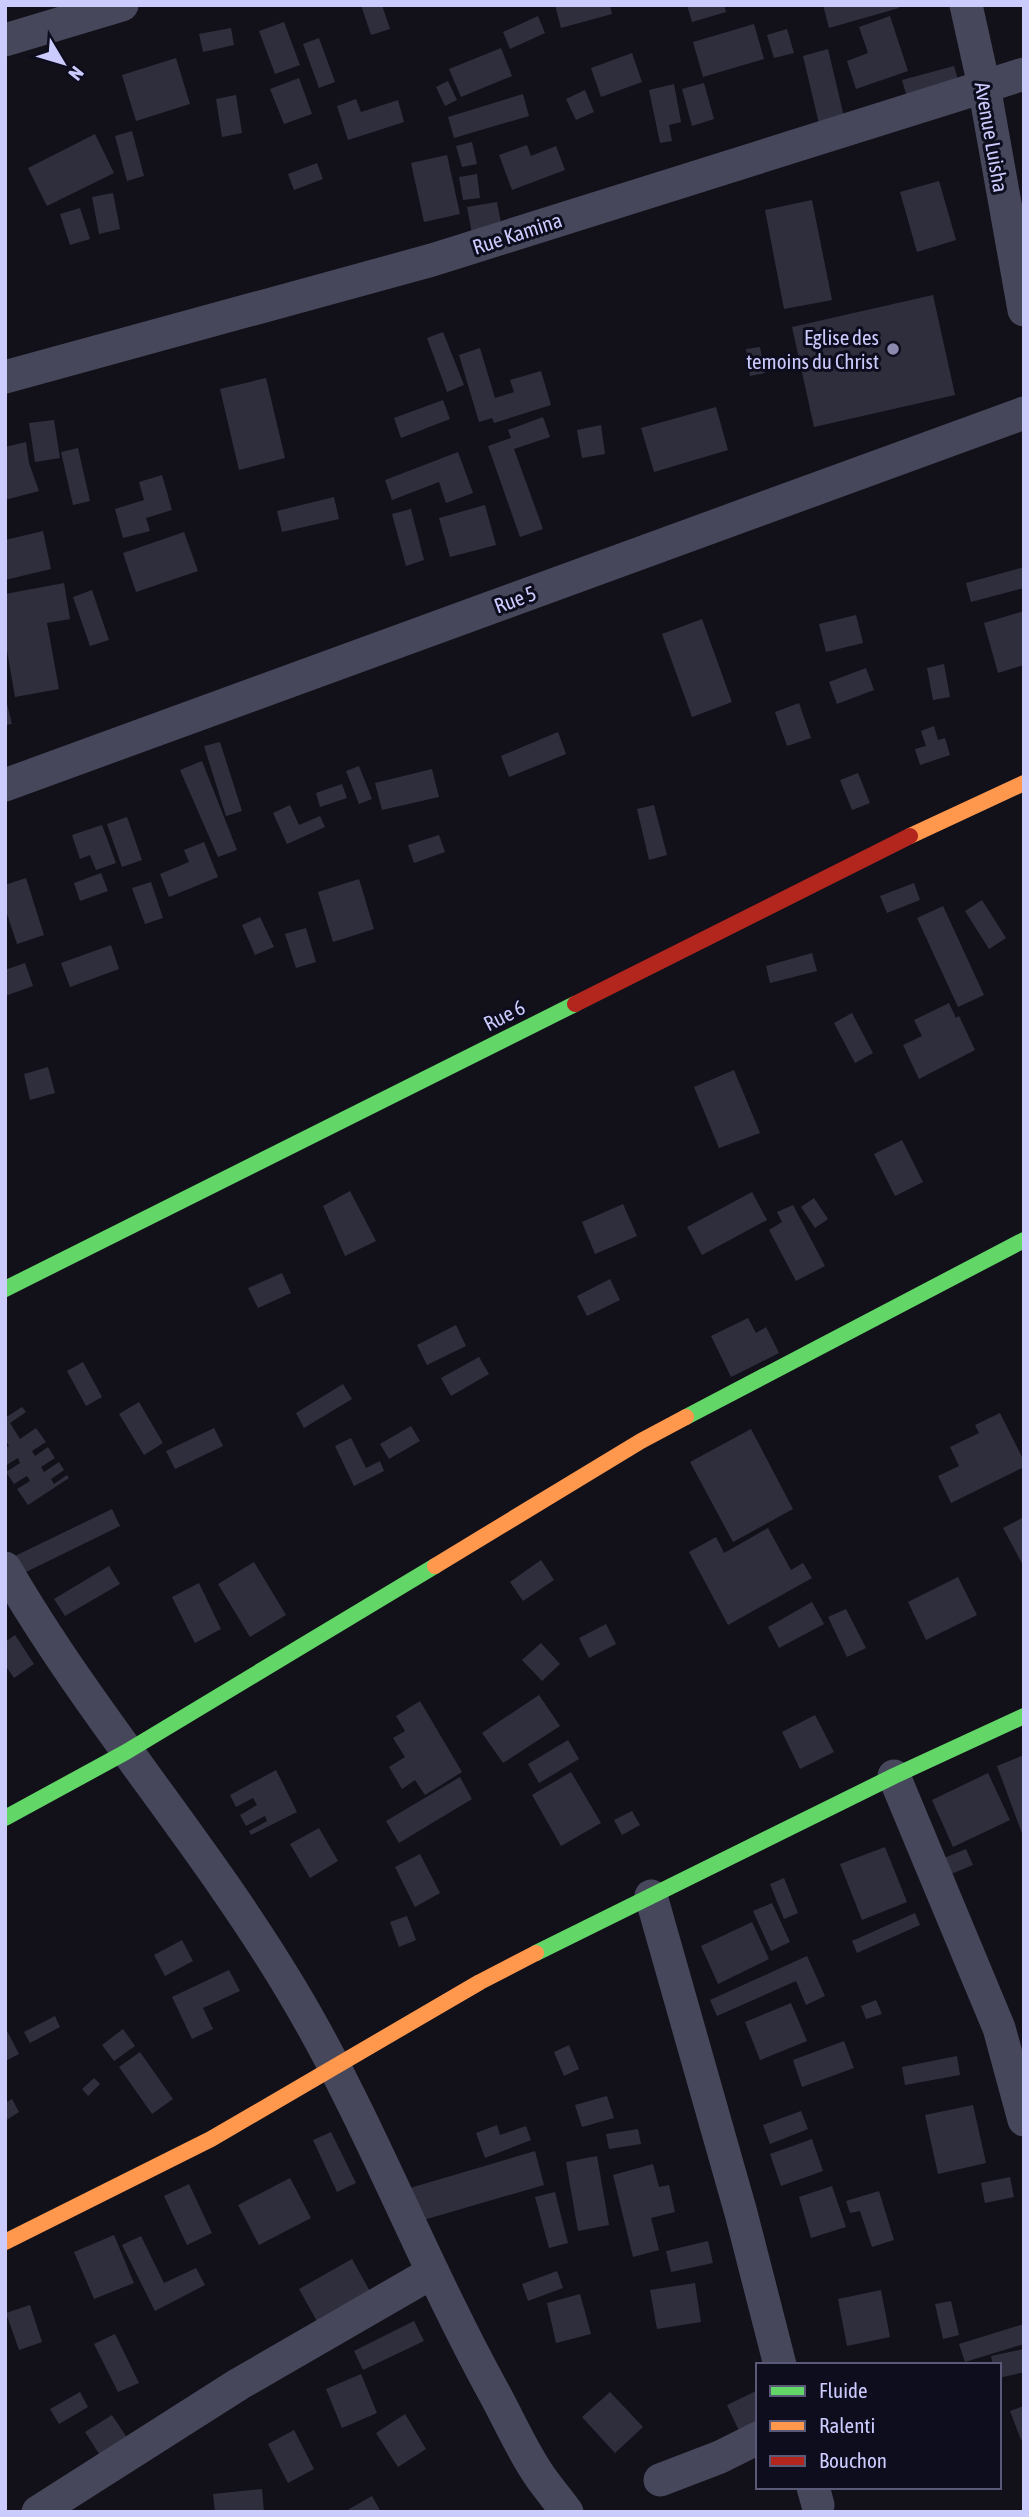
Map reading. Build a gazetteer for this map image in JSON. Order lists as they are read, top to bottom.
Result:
{
  "streets": {
    "street": [
      "Avenue Luisha",
      "Rue Kamina",
      "Rue 5",
      "Rue 6"
    ]
  },
  "crossings": [
    ["Avenue Luisha", "Rue Kamina"]
  ],
  "places": ["Eglise des temoins du Christ"],
  "legend": ["Fluide", "Ralenti", "Bouchon"],
  "north": "bottom right"
}
